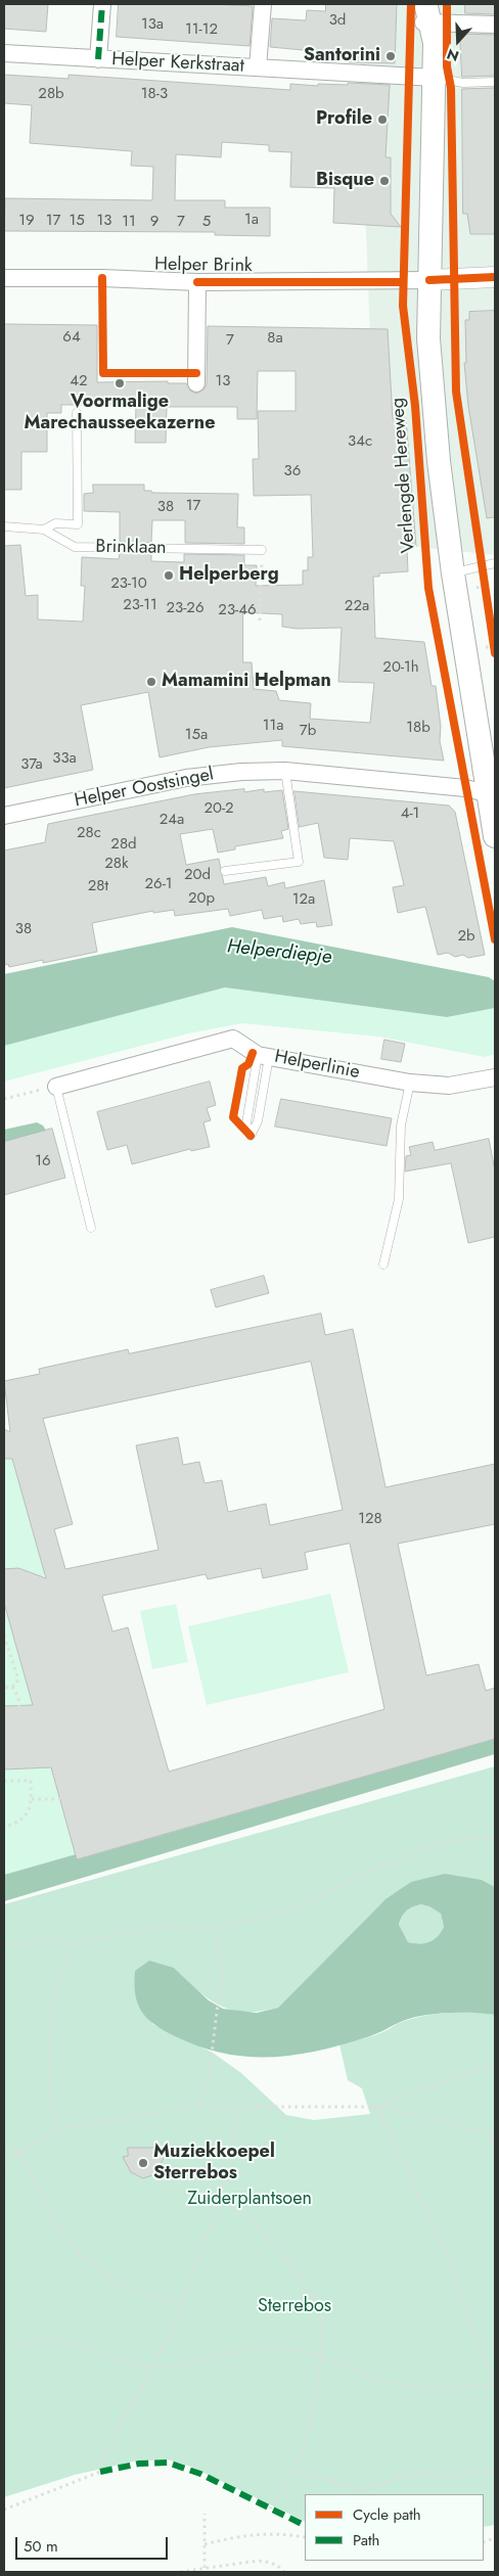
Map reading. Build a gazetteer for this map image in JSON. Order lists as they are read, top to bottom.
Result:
{
  "streets": {
    "main road": ["Verlengde Hereweg"],
    "street": [
      "Helper Kerkstraat",
      "Helper Brink",
      "Helper Oostsingel",
      "Helperlinie"
    ],
    "lane": ["Brinklaan"]
  },
  "crossings": [
    ["Helper Kerkstraat", "Verlengde Hereweg"],
    ["Helper Brink", "Verlengde Hereweg"],
    ["Verlengde Hereweg", "Helper Oostsingel"]
  ],
  "water": ["Helperdiepje"],
  "parks": ["Zuiderplantsoen", "Sterrebos"],
  "places": [
    "Santorini",
    "Profile",
    "Bisque",
    "Voormalige Marechausseekazerne",
    "Helperberg",
    "Mamamini Helpman",
    "Muziekkoepel Sterrebos"
  ],
  "house_numbers": [
    "3d",
    "13a",
    "11-12",
    "28b",
    "18-3",
    "1a",
    "19",
    "17",
    "15",
    "13",
    "11",
    "9",
    "7",
    "5",
    "64",
    "8a",
    "7",
    "42",
    "13",
    "34c",
    "36",
    "17",
    "38",
    "23-10",
    "23-11",
    "22a",
    "23-26",
    "23-46",
    "20-1h",
    "11a",
    "18b",
    "7b",
    "15a",
    "33a",
    "37a",
    "20-2",
    "4-1",
    "24a",
    "28c",
    "28d",
    "28k",
    "20d",
    "26-1",
    "28t",
    "20p",
    "12a",
    "38",
    "2b",
    "16",
    "128"
  ],
  "legend": ["Cycle path", "Path"],
  "scale_bar": "50 m",
  "north": "bottom"
}
